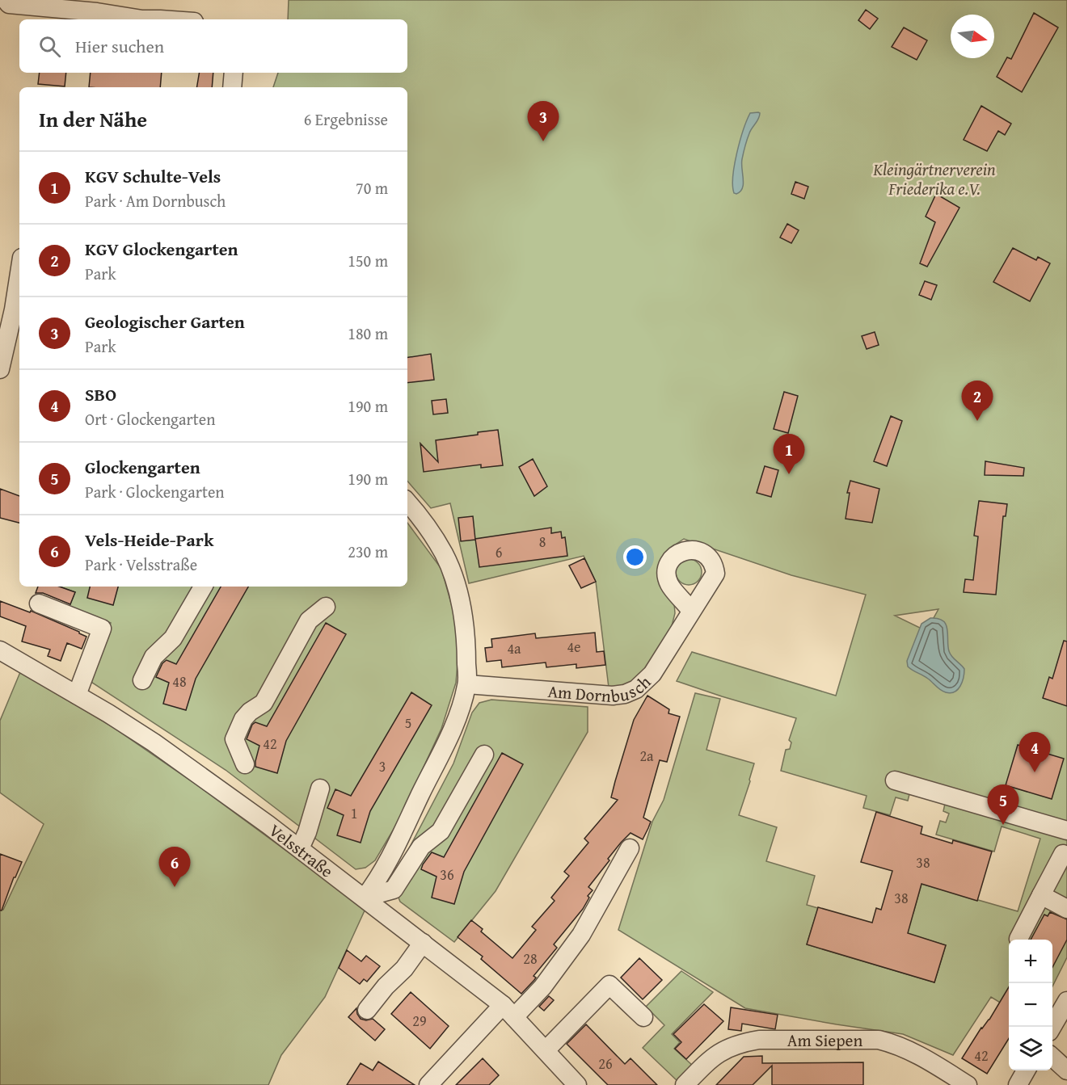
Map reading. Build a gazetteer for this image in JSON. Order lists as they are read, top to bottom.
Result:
{
  "streets": {
    "street": ["Am Dornbusch", "Velsstraße", "Am Siepen"]
  },
  "parks": ["Kleingärtnerverein Friederika e.V."],
  "house_numbers": [
    "8",
    "6",
    "4e",
    "4a",
    "48",
    "5",
    "42",
    "2a",
    "3",
    "1",
    "38",
    "36",
    "38",
    "28",
    "29",
    "42",
    "26"
  ],
  "north": "right",
  "page": {
    "search": "Hier suchen",
    "heading": ["In der Nähe", "6 Ergebnisse"],
    "pins": [
      "3",
      "2",
      "1",
      "4",
      "5",
      "6"
    ],
    "list": [
      {
        "mark": "1",
        "name": "KGV Schulte-Vels",
        "note": "Park · Am Dornbusch",
        "value": "70 m"
      },
      {
        "mark": "2",
        "name": "KGV Glockengarten",
        "note": "Park",
        "value": "150 m"
      },
      {
        "mark": "3",
        "name": "Geologischer Garten",
        "note": "Park",
        "value": "180 m"
      },
      {
        "mark": "4",
        "name": "SBO",
        "note": "Ort · Glockengarten",
        "value": "190 m"
      },
      {
        "mark": "5",
        "name": "Glockengarten",
        "note": "Park · Glockengarten",
        "value": "190 m"
      },
      {
        "mark": "6",
        "name": "Vels-Heide-Park",
        "note": "Park · Velsstraße",
        "value": "230 m"
      }
    ],
    "map_buttons": ["+", "−"]
  }
}
